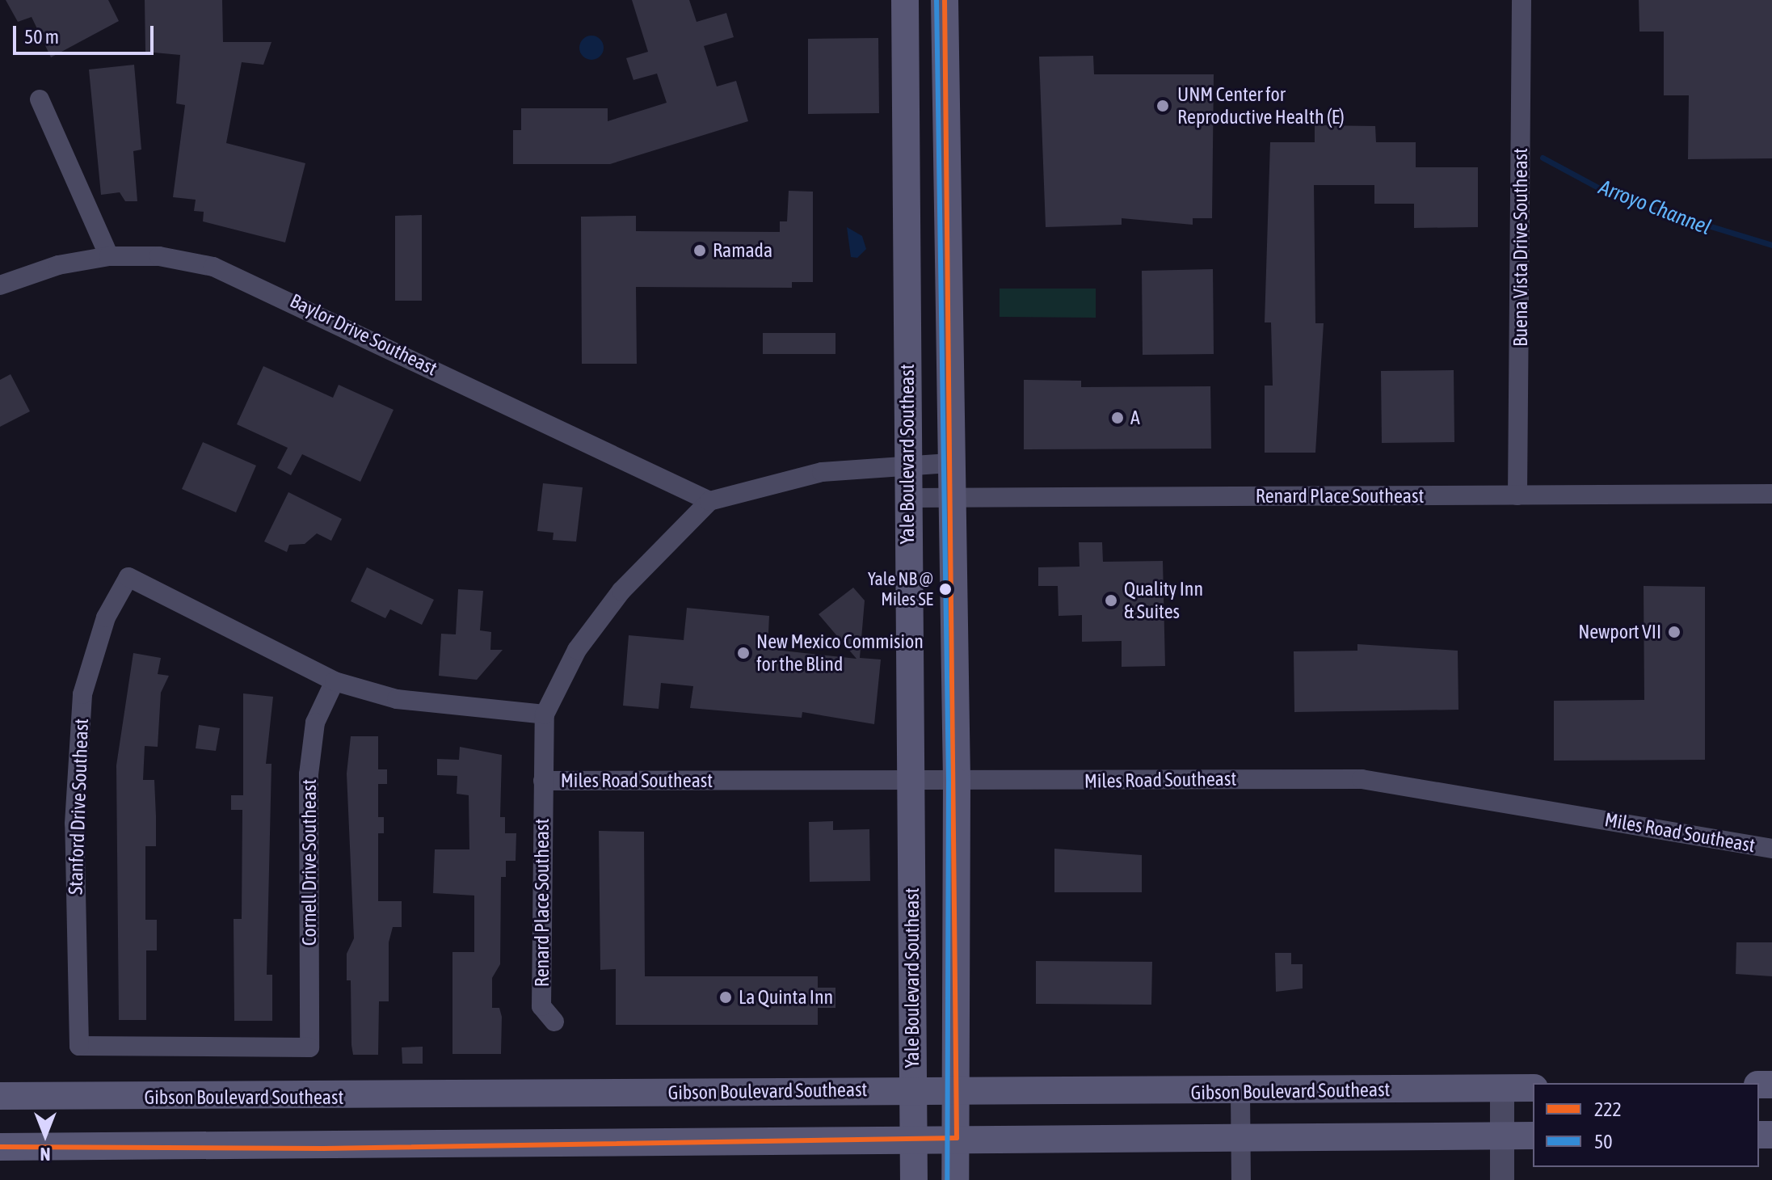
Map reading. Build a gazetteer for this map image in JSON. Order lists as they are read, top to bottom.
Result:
{
  "streets": {
    "main road": ["Yale Boulevard Southeast", "Gibson Boulevard Southeast"],
    "street": [
      "Buena Vista Drive Southeast",
      "Baylor Drive Southeast",
      "Renard Place Southeast",
      "Miles Road Southeast",
      "Stanford Drive Southeast",
      "Cornell Drive Southeast"
    ]
  },
  "crossings": [
    ["Buena Vista Drive Southeast", "Renard Place Southeast"],
    ["Baylor Drive Southeast", "Renard Place Southeast"],
    ["Yale Boulevard Southeast", "Renard Place Southeast"],
    ["Yale Boulevard Southeast", "Miles Road Southeast"],
    ["Yale Boulevard Southeast", "Gibson Boulevard Southeast"],
    ["Renard Place Southeast", "Miles Road Southeast"],
    ["Stanford Drive Southeast", "Cornell Drive Southeast"]
  ],
  "water": ["Arroyo Channel"],
  "places": [
    "UNM Center for Reproductive Health (E)",
    "Ramada",
    "A",
    "Yale NB @ Miles SE",
    "Quality Inn & Suites",
    "Newport VII",
    "New Mexico Commision for the Blind",
    "La Quinta Inn"
  ],
  "lines": ["transit line 222", "transit line 50"],
  "legend": ["222", "50"],
  "scale_bar": "50 m",
  "north": "bottom"
}
